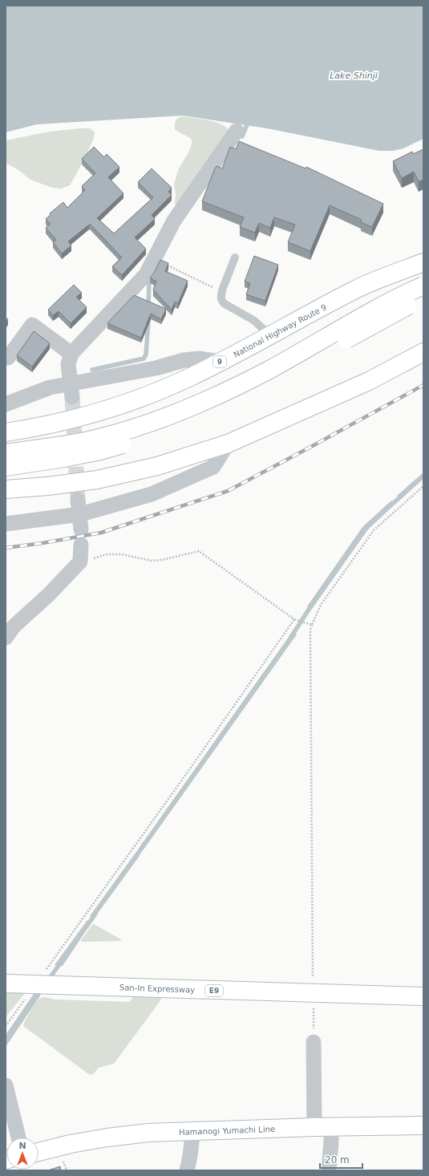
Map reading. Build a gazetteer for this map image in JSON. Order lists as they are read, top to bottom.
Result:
{
  "streets": {
    "main road": [
      "National Highway Route 9",
      "9",
      "San-In Expressway",
      "E9",
      "Hamanogi Yumachi Line"
    ]
  },
  "water": ["Lake Shinji"],
  "scale_bar": "20 m",
  "north": "top"
}
